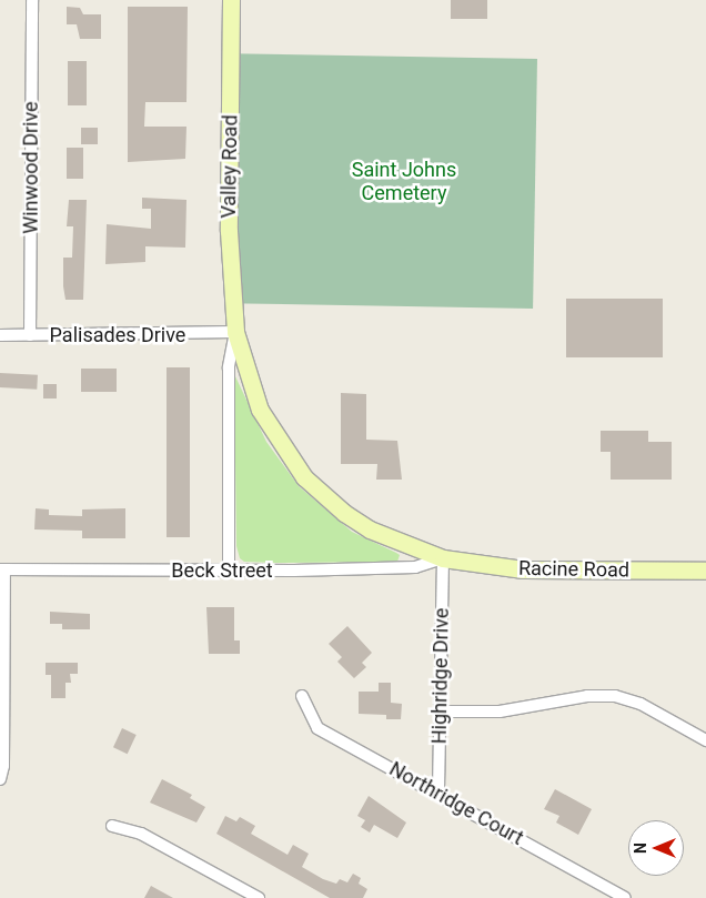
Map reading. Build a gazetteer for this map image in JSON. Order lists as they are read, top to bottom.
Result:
{
  "streets": {
    "main road": ["Valley Road", "Racine Road"],
    "street": [
      "Winwood Drive",
      "Palisades Drive",
      "Beck Street",
      "Highridge Drive",
      "Northridge Court"
    ]
  },
  "crossings": [
    ["Valley Road", "Palisades Drive"],
    ["Valley Road", "Racine Road"],
    ["Valley Road", "Beck Street"],
    ["Valley Road", "Highridge Drive"],
    ["Winwood Drive", "Palisades Drive"],
    ["Racine Road", "Beck Street"],
    ["Racine Road", "Highridge Drive"],
    ["Beck Street", "Highridge Drive"],
    ["Highridge Drive", "Northridge Court"]
  ],
  "parks": ["Saint Johns Cemetery"],
  "north": "left"
}
